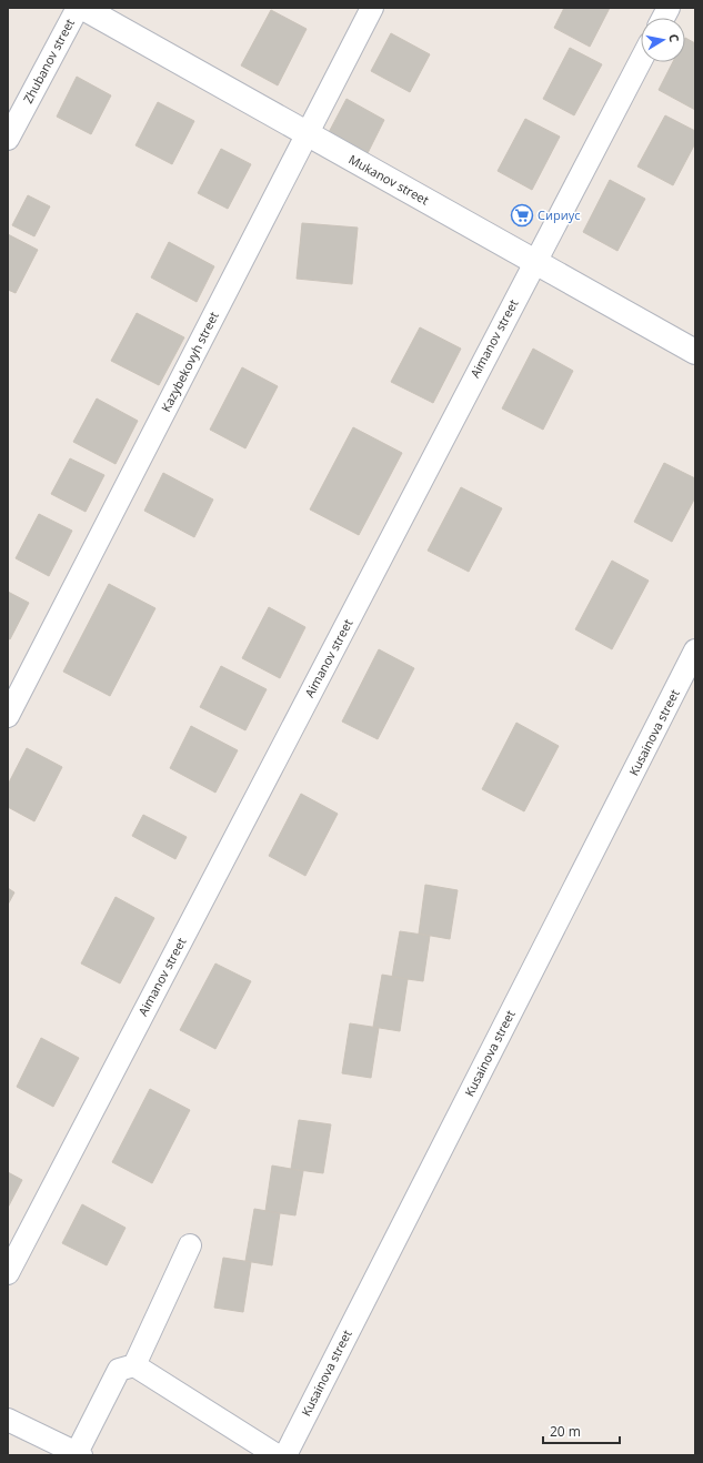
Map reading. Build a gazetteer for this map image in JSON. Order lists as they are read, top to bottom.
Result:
{
  "streets": {
    "street": [
      "Zhubanov street",
      "Mukanov street",
      "Aimanov street",
      "Kazybekovyh street",
      "Kusainova street"
    ]
  },
  "crossings": [
    ["Mukanov street", "Aimanov street"],
    ["Mukanov street", "Kazybekovyh street"]
  ],
  "places": {
    "supermarket": ["Сириус"]
  },
  "scale_bar": "20 m",
  "north": "right"
}
